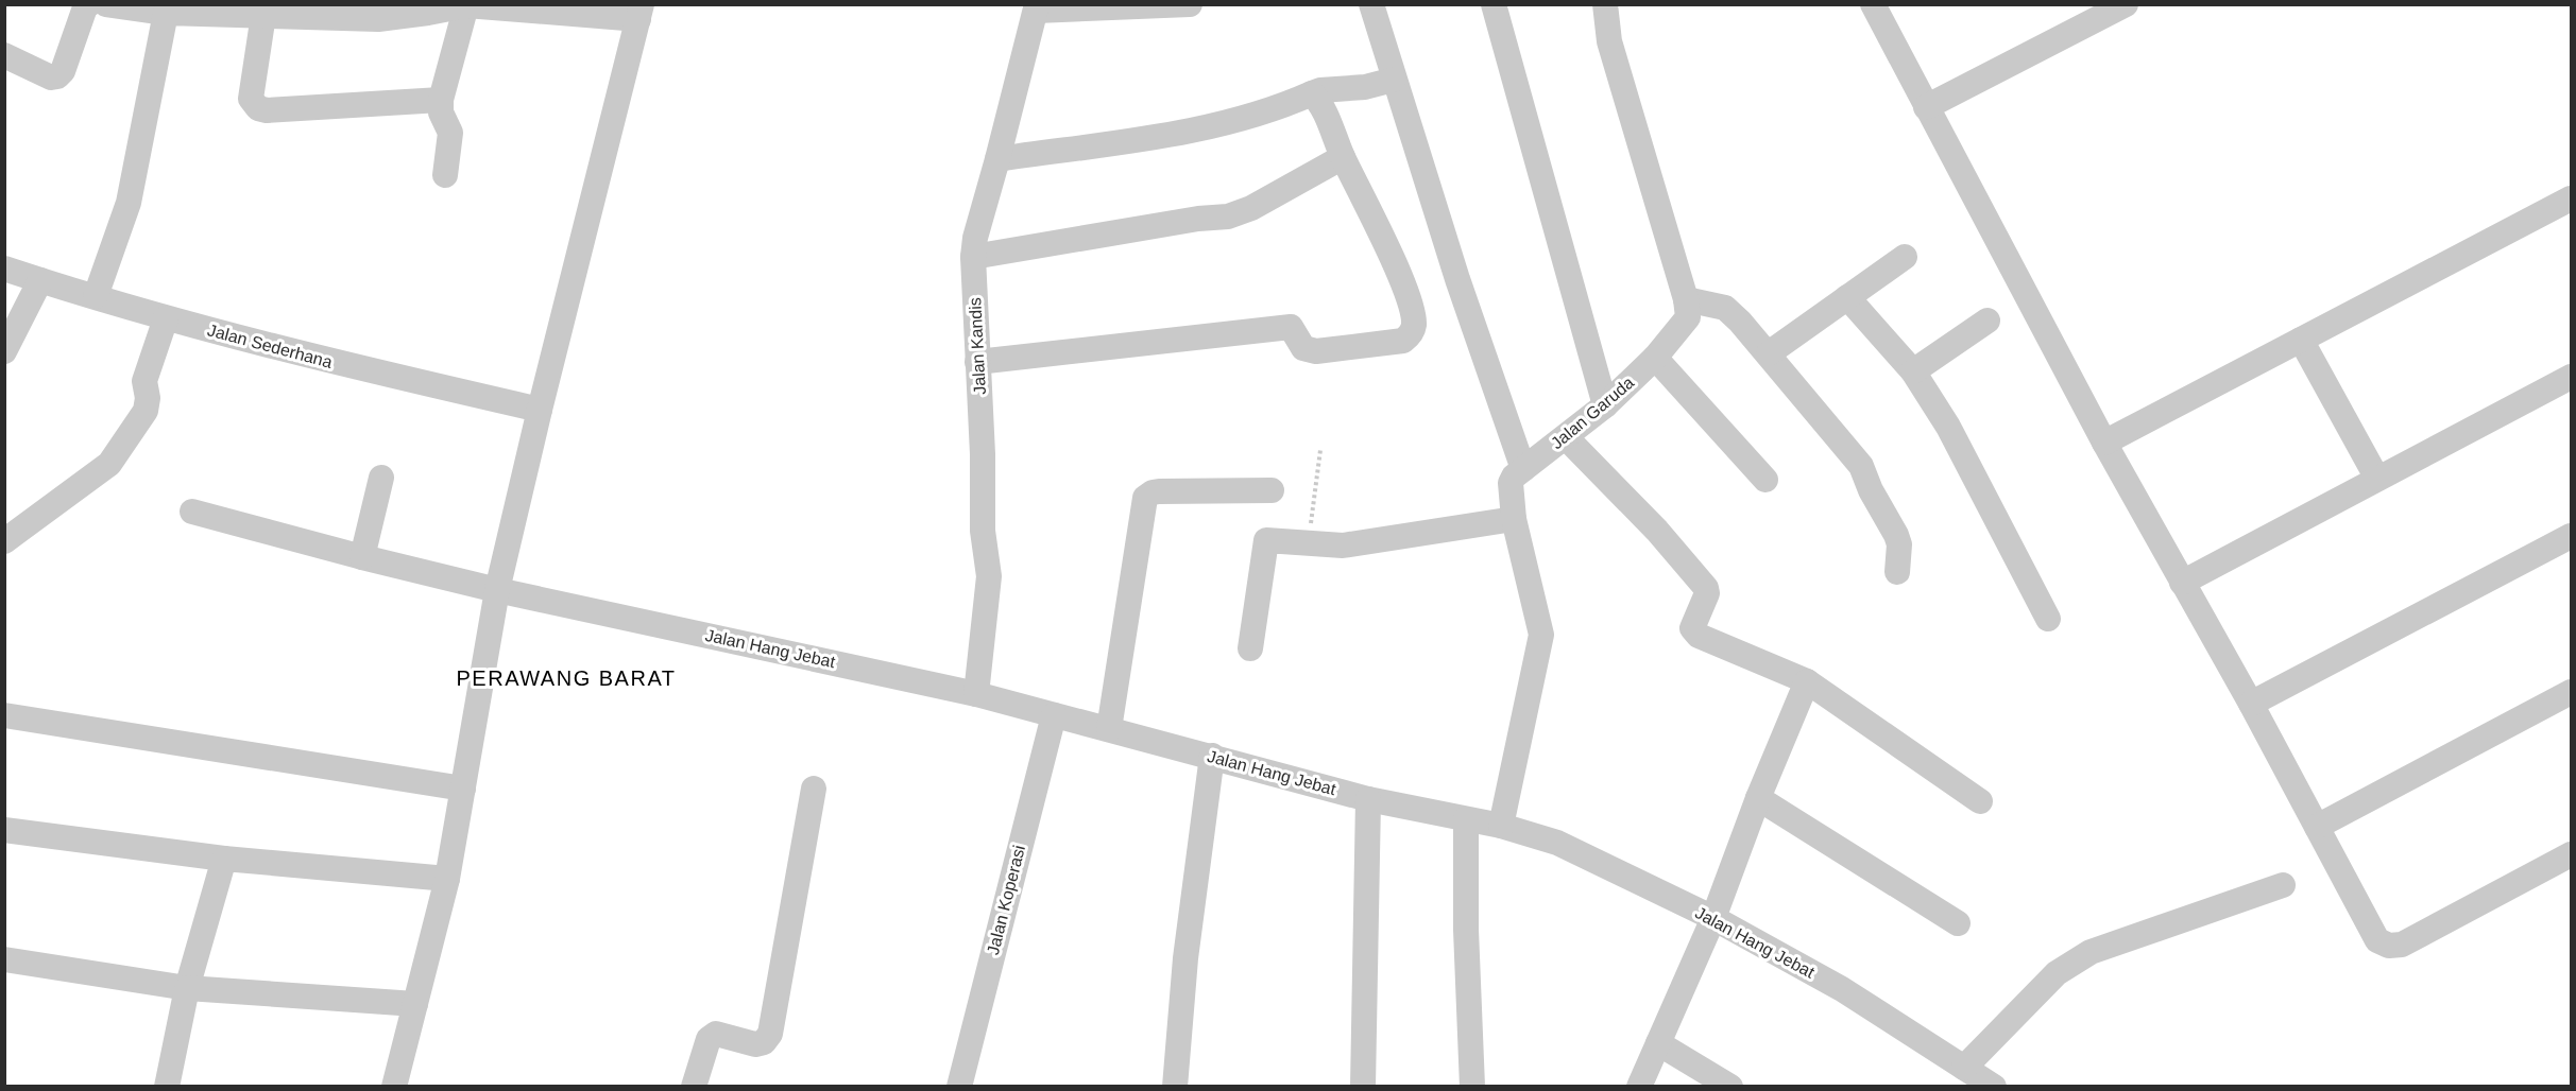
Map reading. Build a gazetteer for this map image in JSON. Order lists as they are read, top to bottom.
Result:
{
  "streets": {
    "street": [
      "Jalan Sederhana",
      "Jalan Kandis",
      "Jalan Garuda",
      "Jalan Hang Jebat",
      "Jalan Koperasi"
    ]
  },
  "crossings": [
    ["Jalan Kandis", "Jalan Hang Jebat"],
    ["Jalan Garuda", "Jalan Hang Jebat"],
    ["Jalan Hang Jebat", "Jalan Koperasi"]
  ],
  "districts": ["PERAWANG BARAT"]
}
